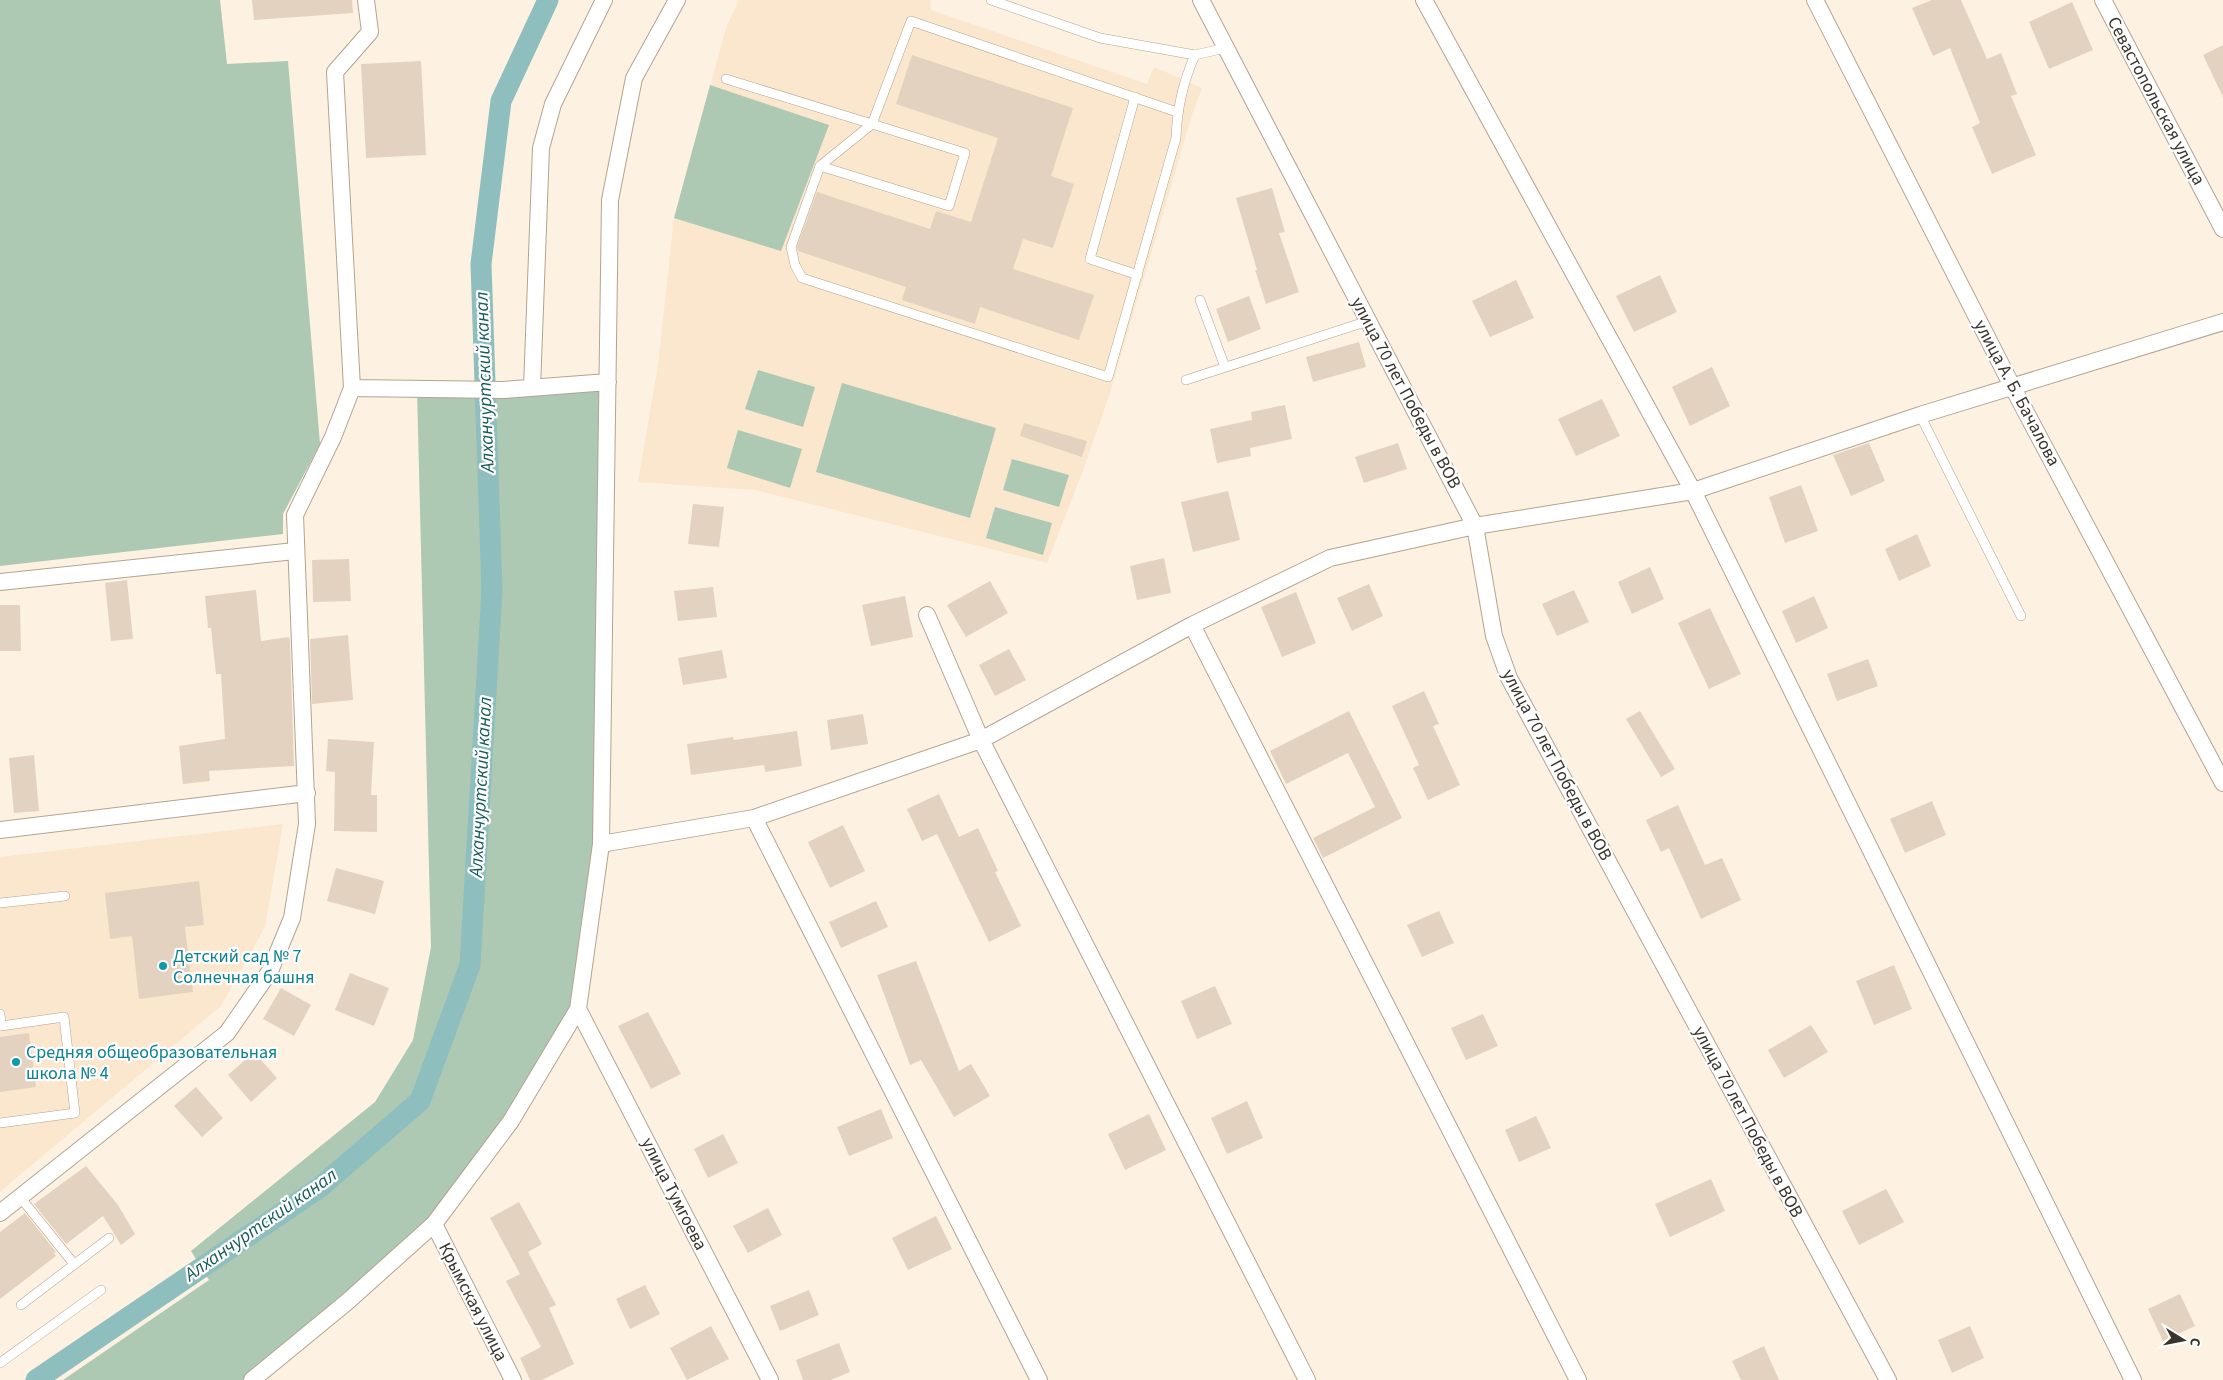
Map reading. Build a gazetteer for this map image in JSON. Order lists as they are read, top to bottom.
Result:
{
  "streets": {
    "street": [
      "Севастопольская улица",
      "улица 70 лет Победы в ВОВ",
      "улица А. Б. Бачалова",
      "улица Тумгоева",
      "Крымская улица"
    ]
  },
  "water": ["Алханчуртский канал"],
  "places": ["Детский сад № 7 Солнечная башня", "Средняя общеобразовательная школа № 4"],
  "north": "right"
}
